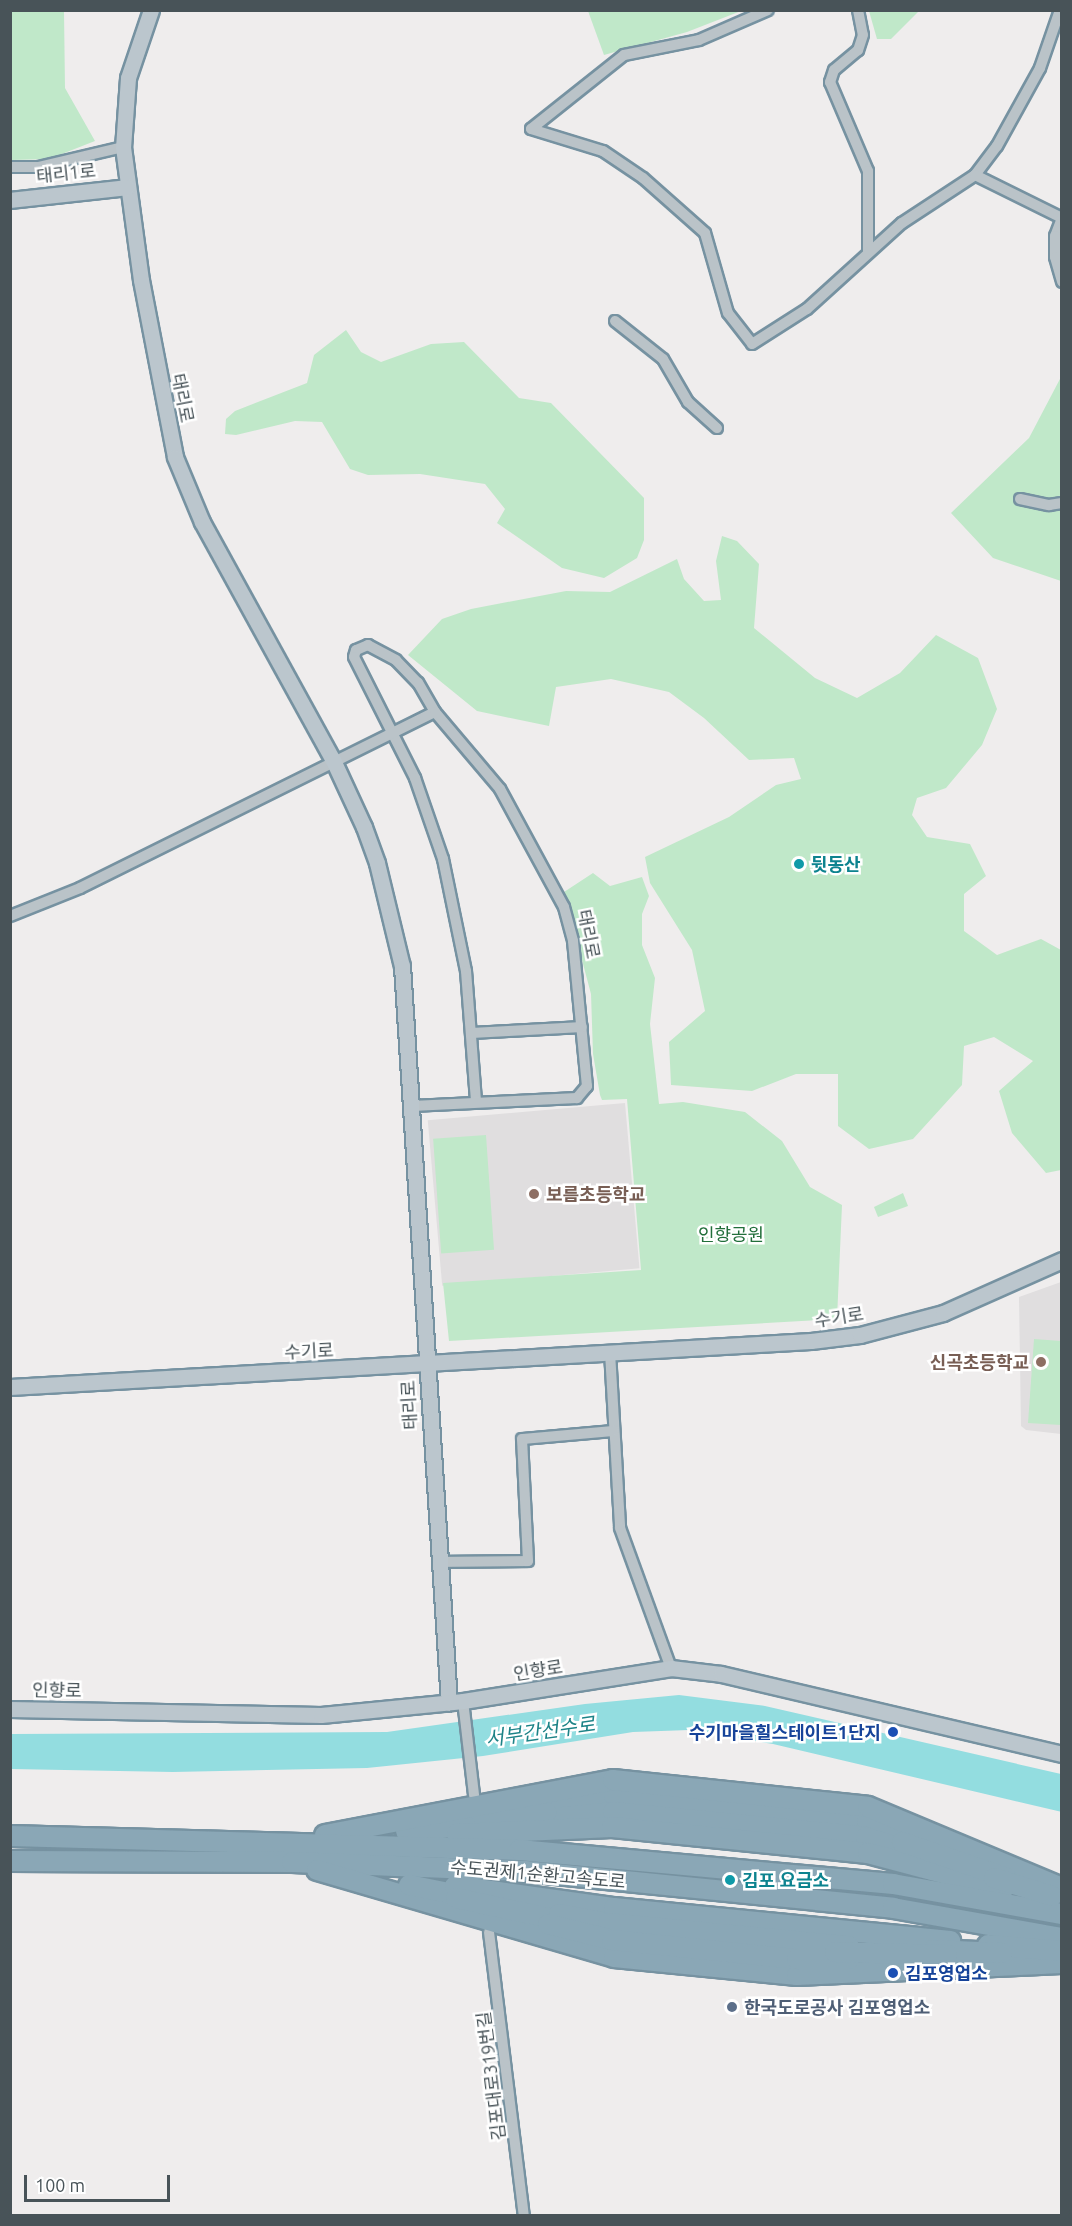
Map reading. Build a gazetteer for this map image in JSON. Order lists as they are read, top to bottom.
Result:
{
  "streets": {
    "highway": ["수도권제1순환고속도로"],
    "street": [
      "태리1로",
      "태리로",
      "수기로",
      "인향로",
      "김포대로319번길"
    ]
  },
  "crossings": [
    ["태리1로", "태리로"],
    ["태리로", "수기로"],
    ["태리로", "인향로"]
  ],
  "water": ["서부간선수로"],
  "parks": ["인향공원"],
  "places": [
    "뒷동산",
    "보름초등학교",
    "신곡초등학교",
    "수기마을힐스테이트1단지",
    "김포 요금소",
    "김포영업소",
    "한국도로공사 김포영업소"
  ],
  "scale_bar": "100 m"
}
